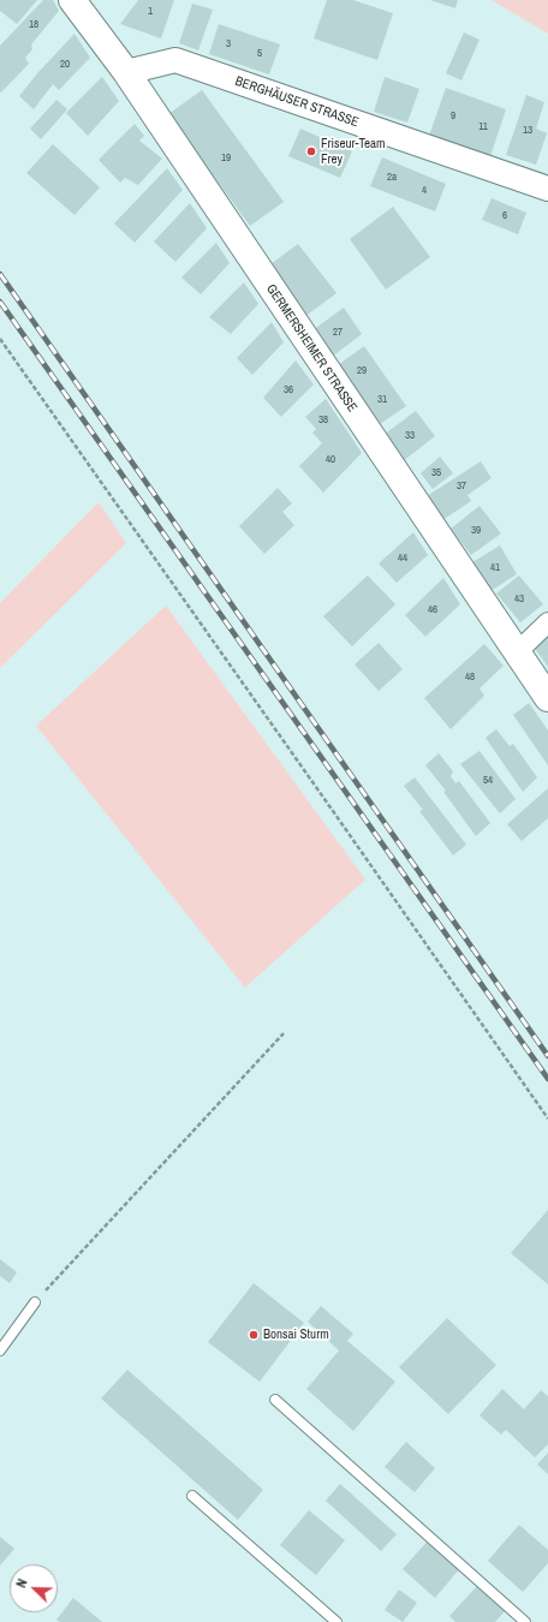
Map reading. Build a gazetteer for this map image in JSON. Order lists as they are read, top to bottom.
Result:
{
  "streets": {
    "main road": ["GERMERSHEIMER STRASSE"],
    "street": ["BERGHÄUSER STRASSE"]
  },
  "crossings": [
    ["BERGHÄUSER STRASSE", "GERMERSHEIMER STRASSE"]
  ],
  "places": ["Friseur-Team Frey", "Bonsai Sturm"],
  "house_numbers": [
    "1",
    "18",
    "3",
    "5",
    "20",
    "9",
    "11",
    "13",
    "19",
    "2a",
    "4",
    "6",
    "27",
    "29",
    "36",
    "31",
    "38",
    "33",
    "40",
    "35",
    "37",
    "39",
    "44",
    "41",
    "43",
    "46",
    "48",
    "54"
  ],
  "north": "top left"
}
